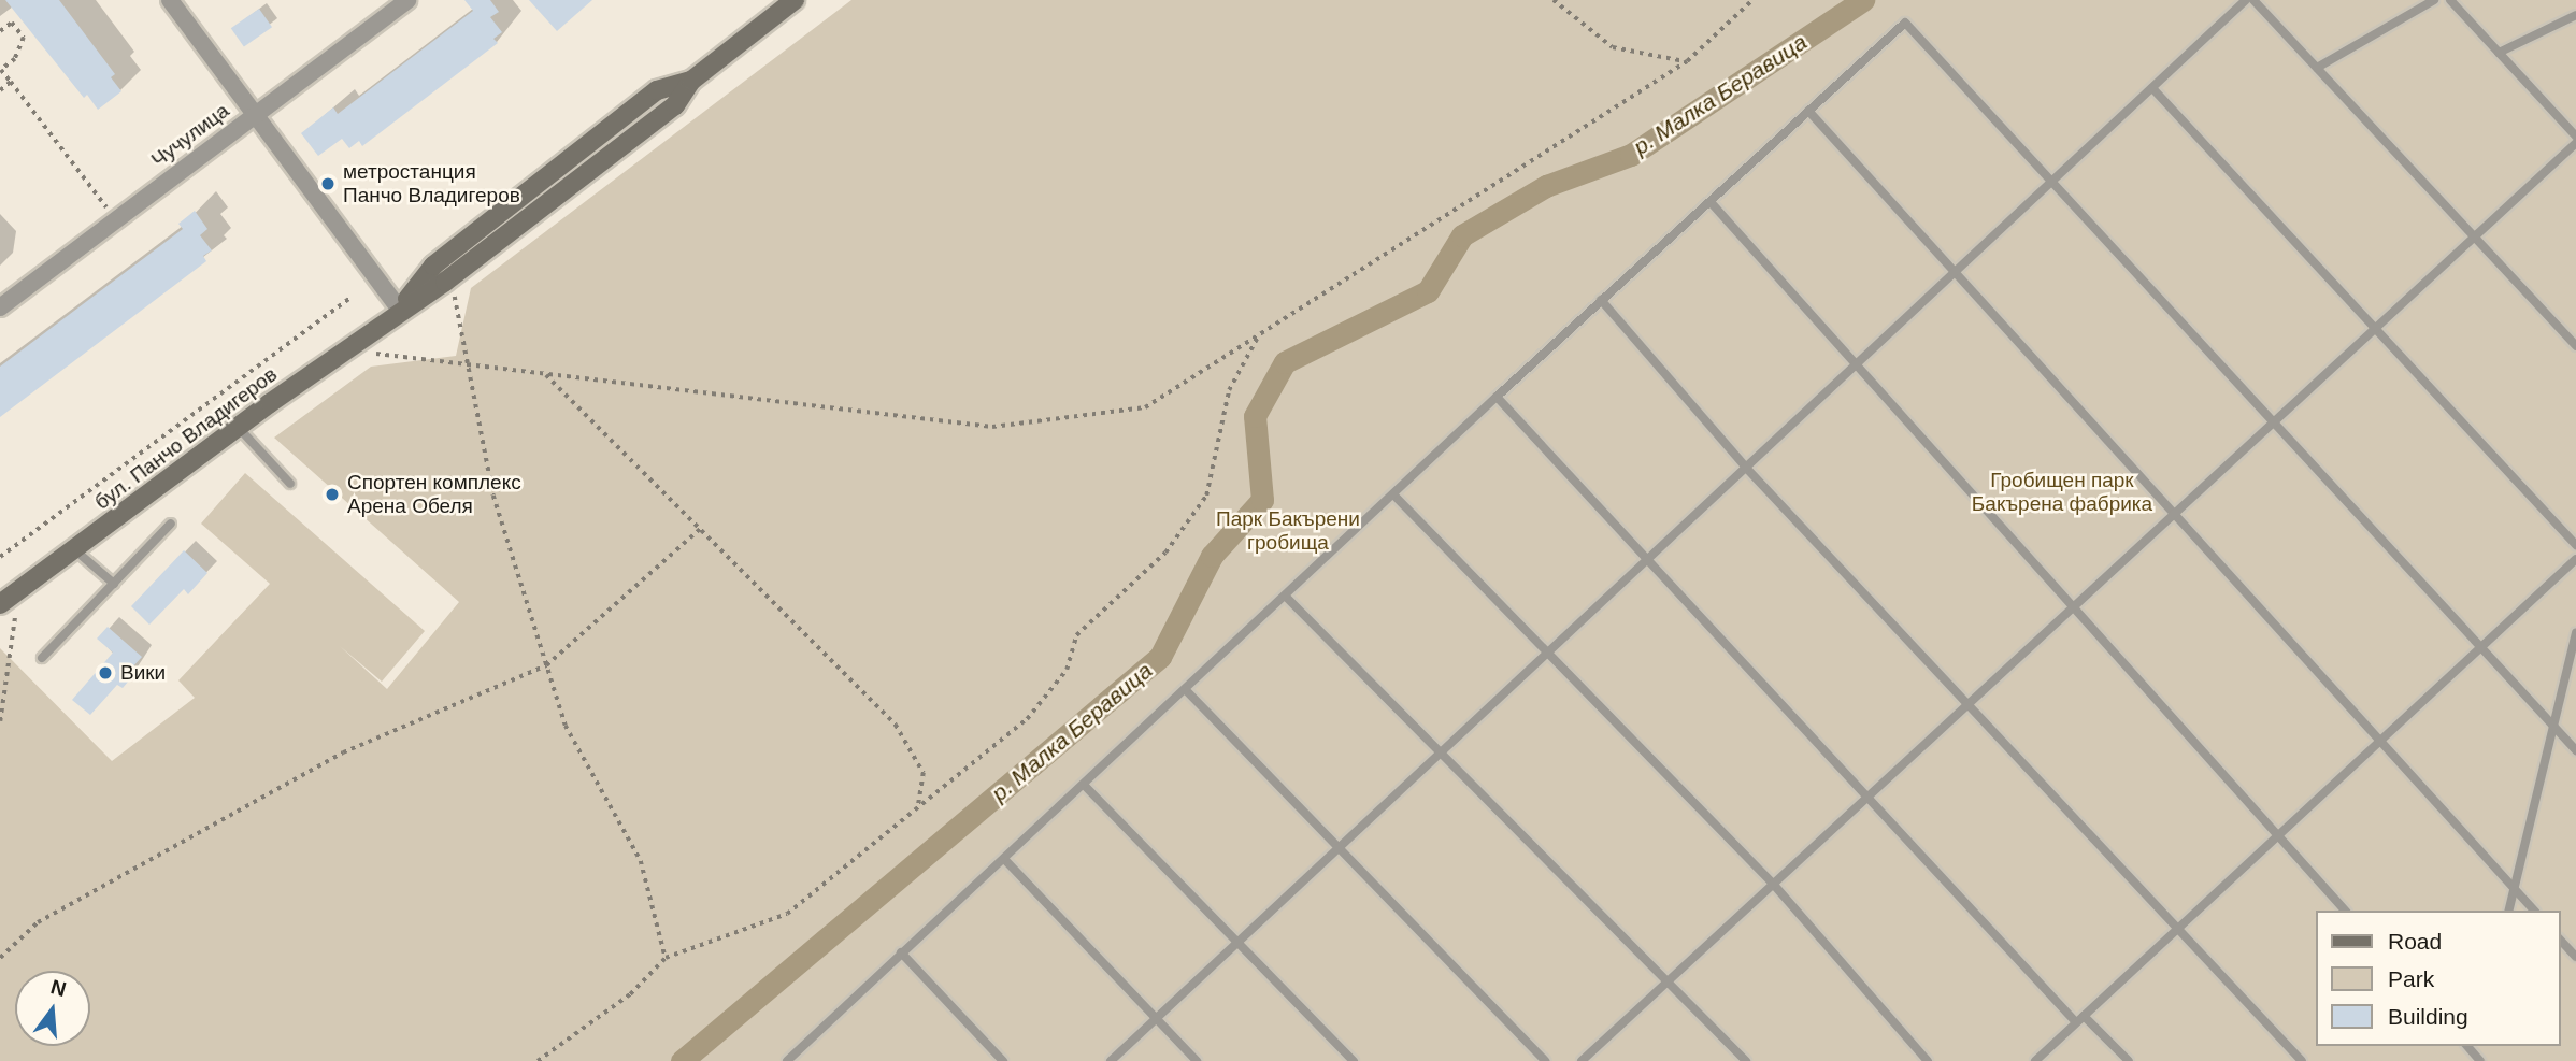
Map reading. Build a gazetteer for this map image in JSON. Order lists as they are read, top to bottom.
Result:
{
  "streets": {
    "street": ["Чучулица", "бул. Панчо Владигеров"]
  },
  "water": ["р. Малка Беравица"],
  "parks": ["Гробищен парк Бакърена фабрика", "Парк Бакърени гробища"],
  "places": ["метростанция Панчо Владигеров", "Спортен комплекс Арена Обеля", "Вики"],
  "legend": ["Road", "Park", "Building"],
  "north": "top"
}
